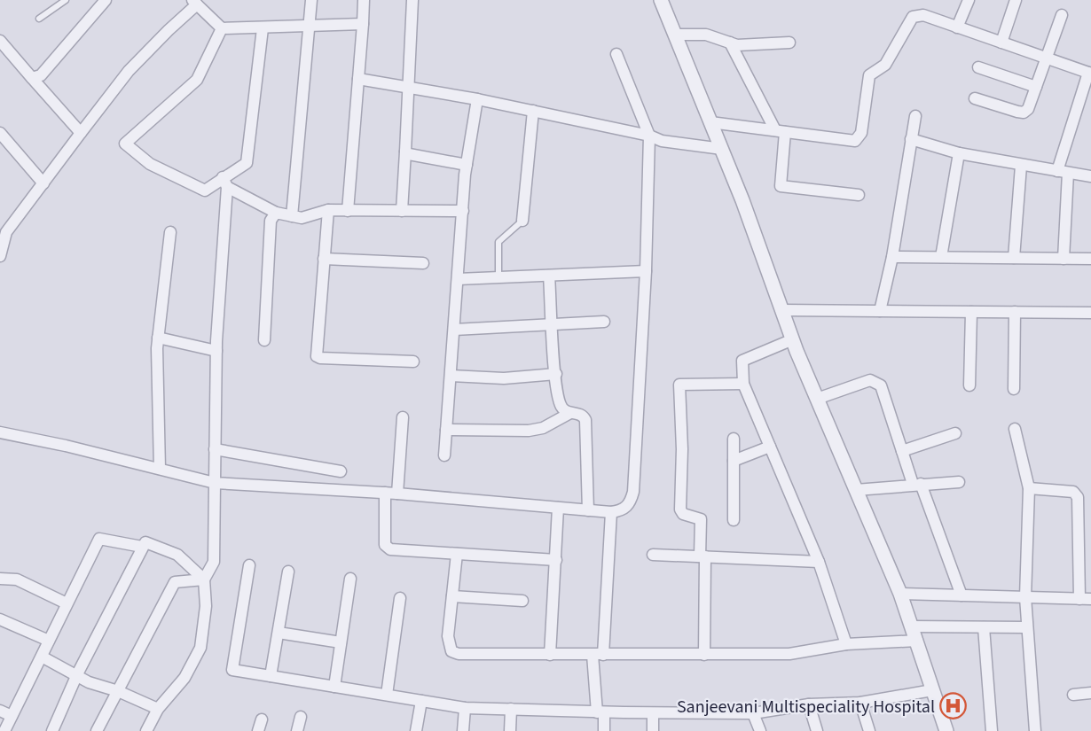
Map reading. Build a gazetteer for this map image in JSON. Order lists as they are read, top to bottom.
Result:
{
  "places": {
    "hospital": ["Sanjeevani Multispeciality Hospital"]
  }
}
